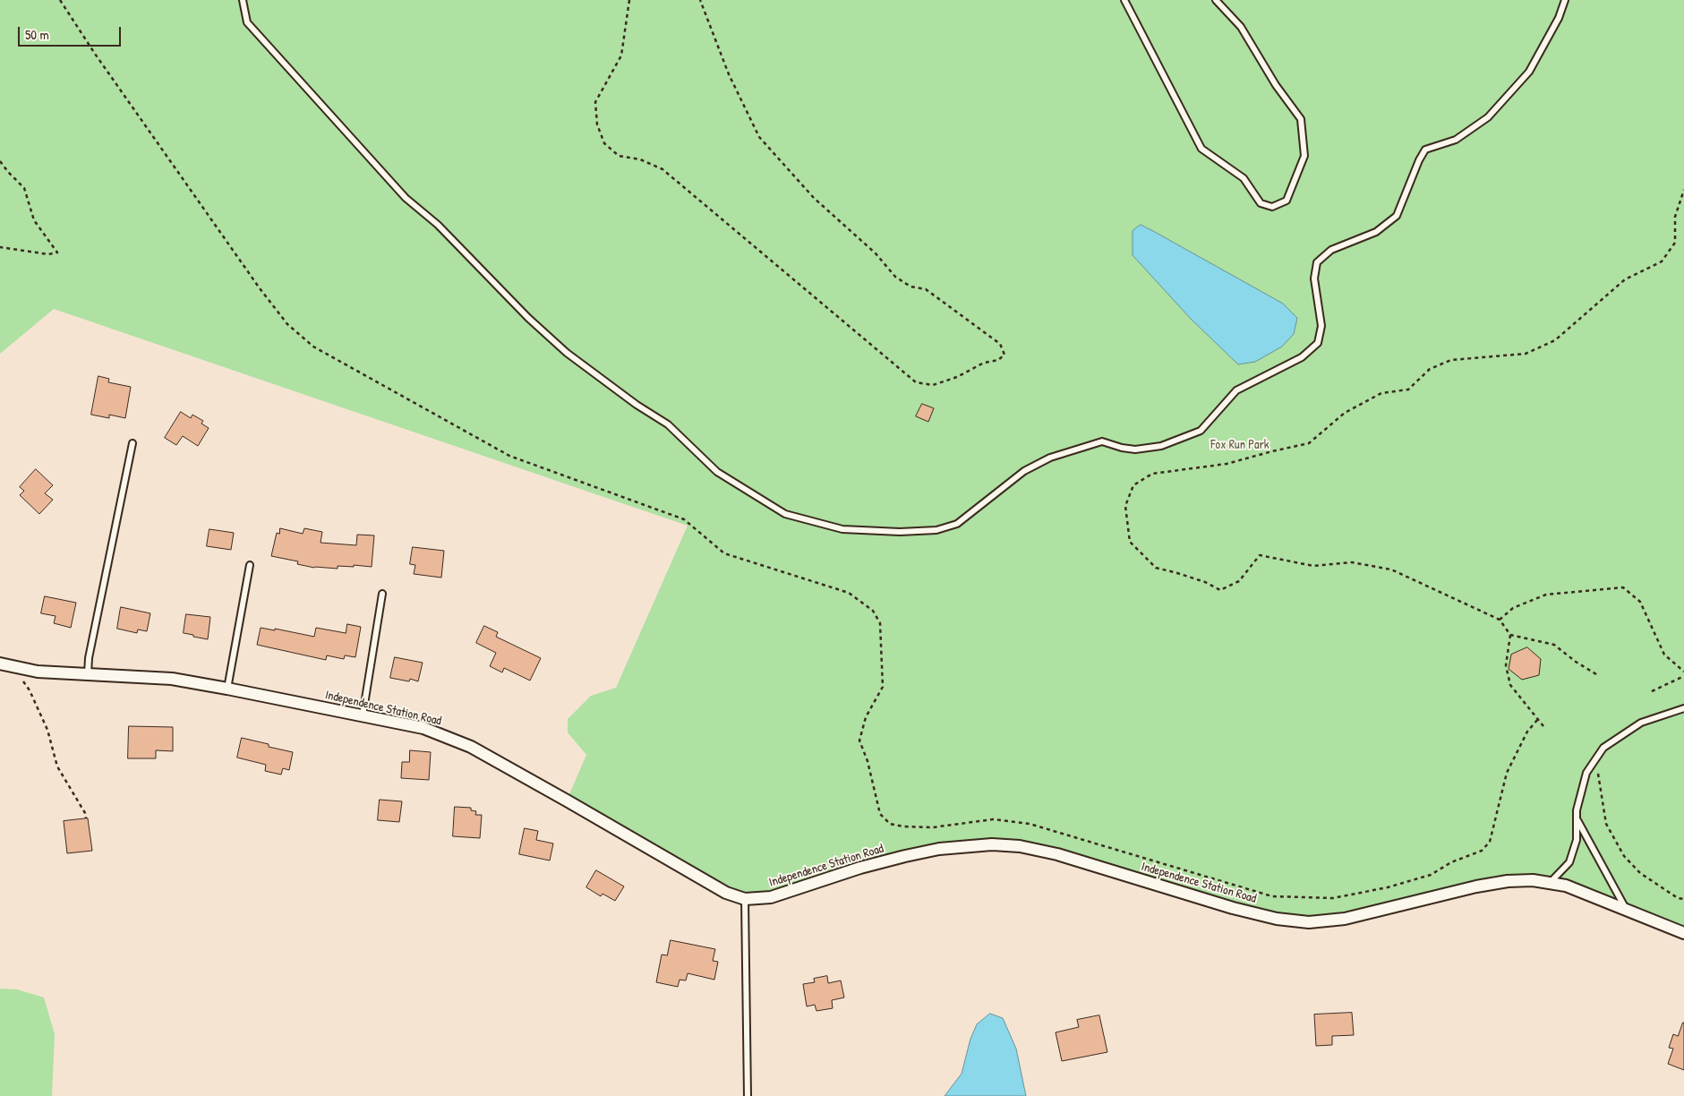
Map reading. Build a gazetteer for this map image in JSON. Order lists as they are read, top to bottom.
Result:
{
  "streets": {
    "street": ["Independence Station Road"]
  },
  "parks": ["Fox Run Park"],
  "scale_bar": "50 m"
}
